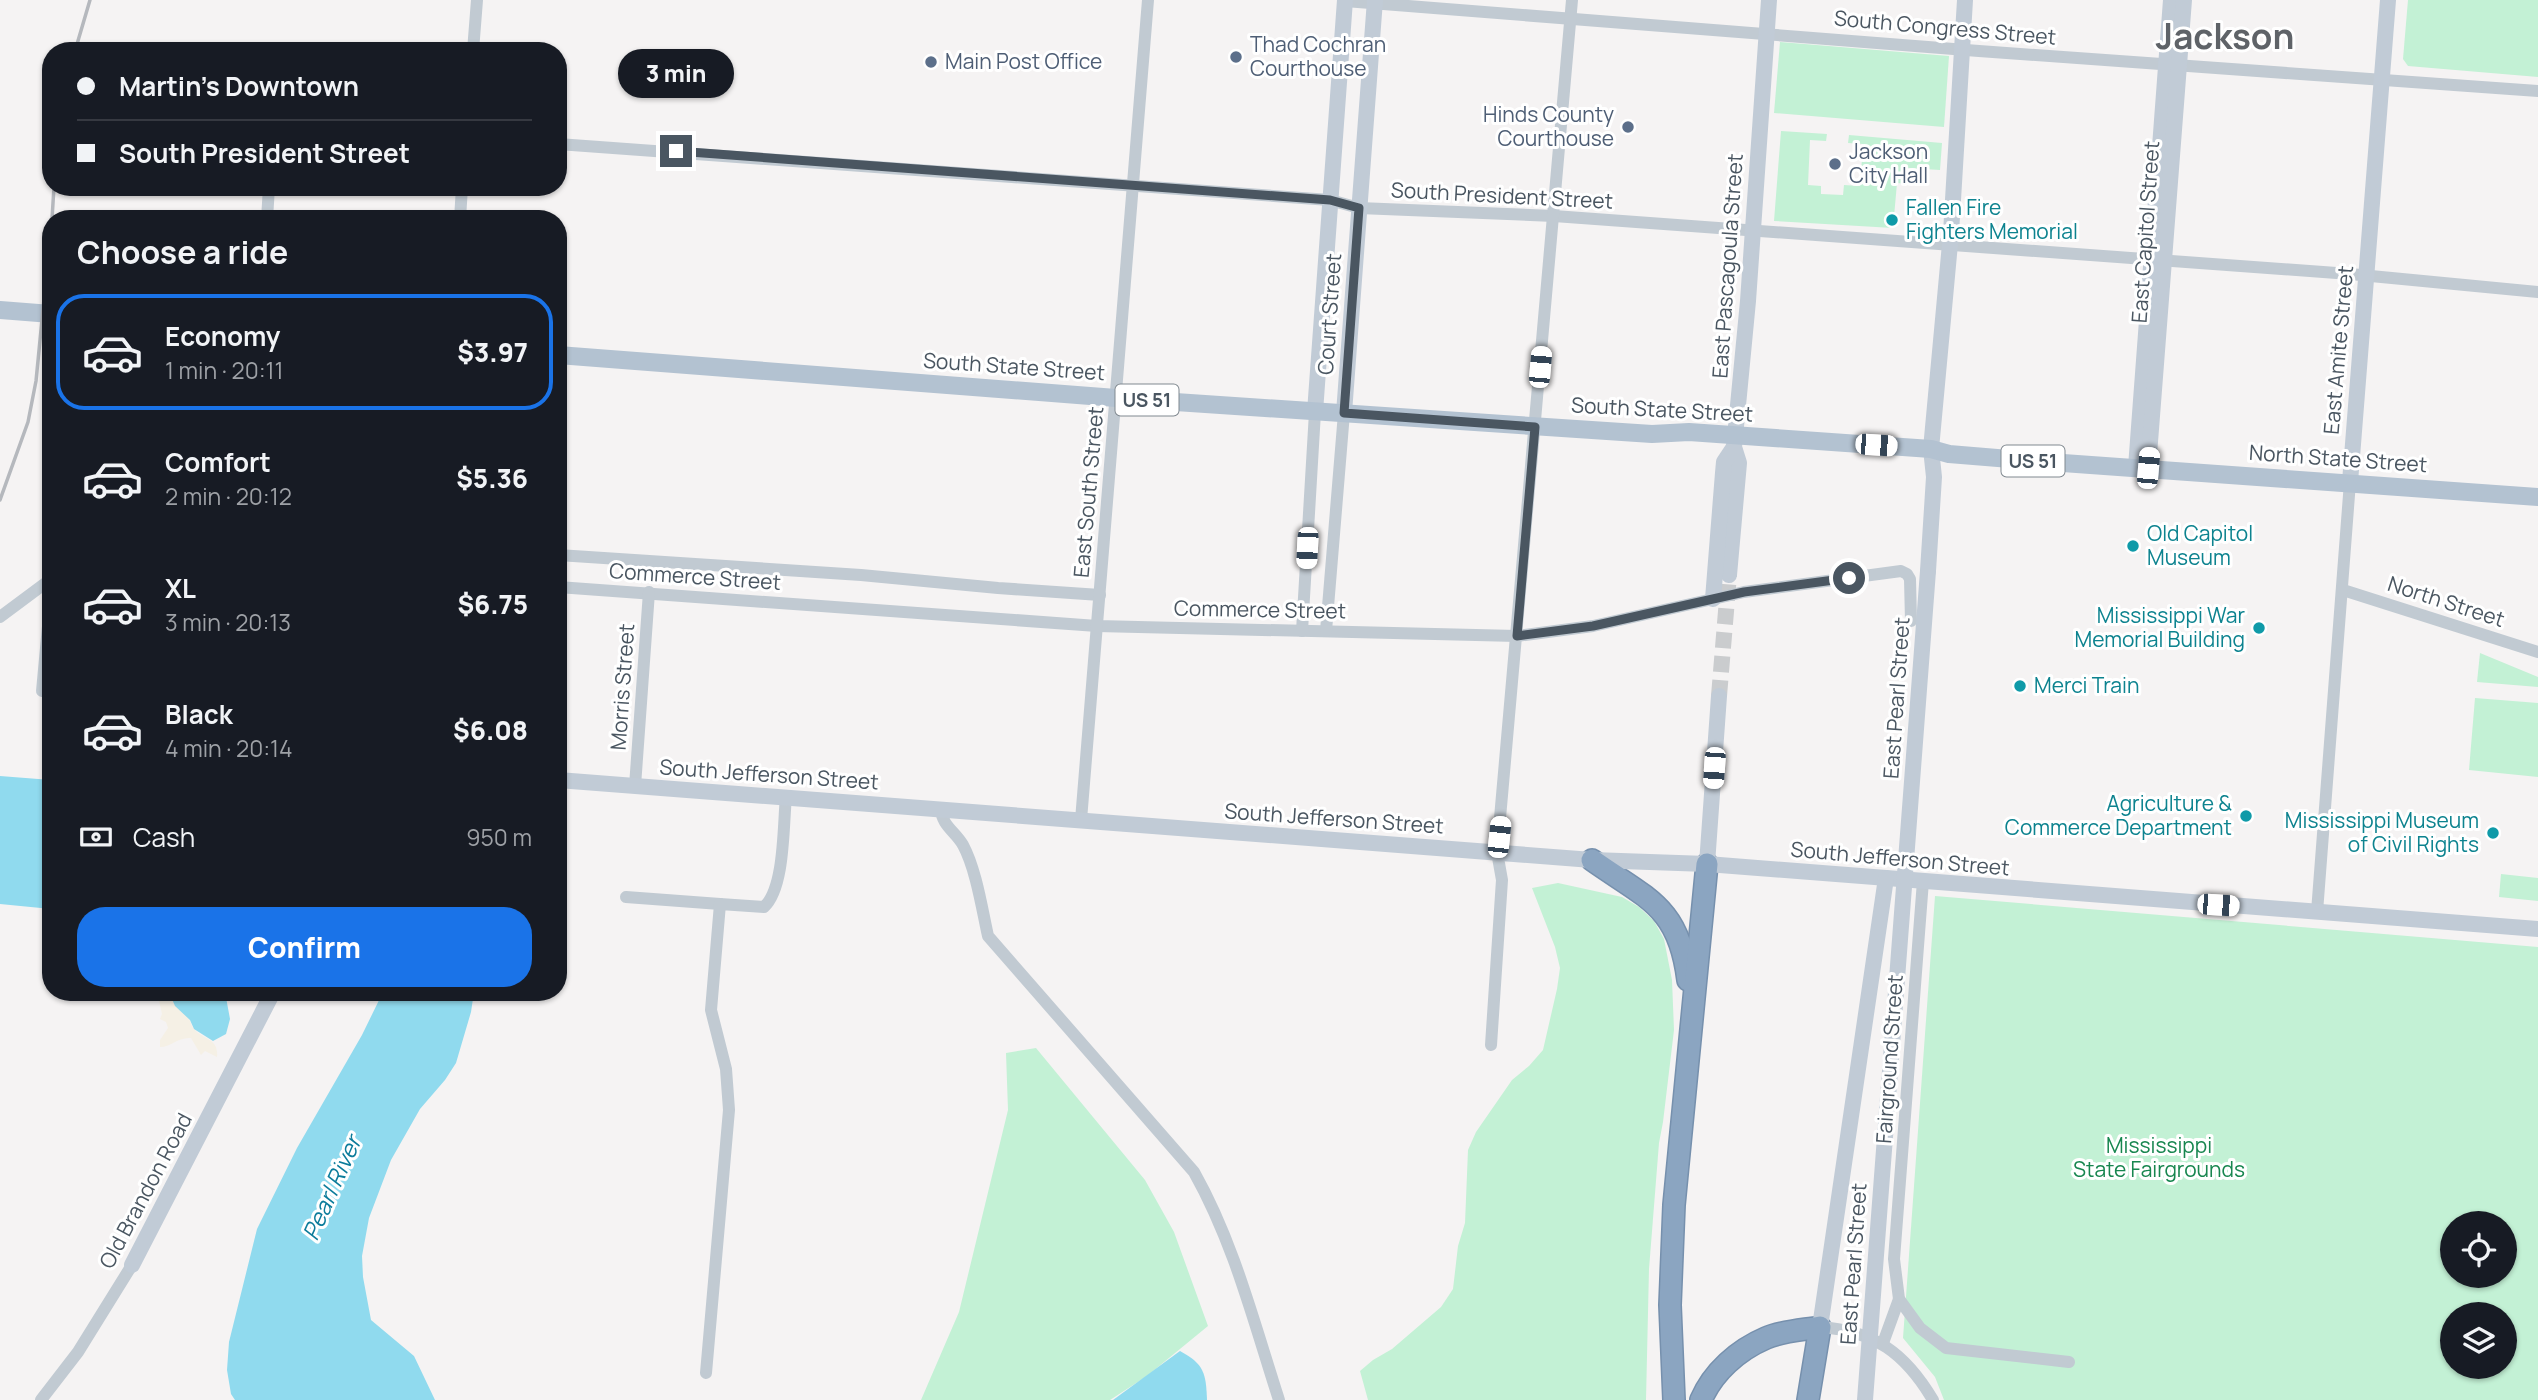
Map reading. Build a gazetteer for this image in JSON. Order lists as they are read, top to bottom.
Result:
{
  "streets": {
    "main road": ["South State Street", "US 51", "North State Street"],
    "street": [
      "South Congress Street",
      "South President Street",
      "East Capitol Street",
      "East Pascagoula Street",
      "Court Street",
      "East Amite Street",
      "East South Street",
      "Commerce Street",
      "North Street",
      "Morris Street",
      "East Pearl Street",
      "South Jefferson Street",
      "Fairground Street",
      "Old Brandon Road"
    ]
  },
  "crossings": [
    ["South Congress Street", "East Capitol Street"],
    ["South Congress Street", "East Pascagoula Street"],
    ["South Congress Street", "Court Street"],
    ["South Congress Street", "East Amite Street"],
    ["South Congress Street", "East Pearl Street"],
    ["South President Street", "East Capitol Street"],
    ["South President Street", "East Pascagoula Street"],
    ["South President Street", "Court Street"],
    ["South President Street", "East Amite Street"],
    ["South President Street", "East South Street"],
    ["South President Street", "East Pearl Street"],
    ["East Capitol Street", "South State Street"],
    ["East Capitol Street", "North State Street"],
    ["East Pascagoula Street", "South State Street"],
    ["Court Street", "South State Street"],
    ["Court Street", "Commerce Street"],
    ["East Amite Street", "North State Street"],
    ["East Amite Street", "North Street"],
    ["East Amite Street", "South Jefferson Street"],
    ["South State Street", "North State Street"],
    ["South State Street", "East South Street"],
    ["South State Street", "East Pearl Street"],
    ["East South Street", "Commerce Street"],
    ["East South Street", "South Jefferson Street"],
    ["Commerce Street", "Morris Street"],
    ["Morris Street", "South Jefferson Street"],
    ["South Jefferson Street", "Fairground Street"]
  ],
  "districts": ["Jackson"],
  "water": ["Pearl River"],
  "parks": ["Mississippi State Fairgrounds"],
  "places": [
    "Thad Cochran Courthouse",
    "Main Post Office",
    "Hinds County Courthouse",
    "Jackson City Hall",
    "Fallen Fire Fighters Memorial",
    "Old Capitol Museum",
    "Mississippi War Memorial Building",
    "Merci Train",
    "Agriculture & Commerce Department",
    "Mississippi Museum of Civil Rights"
  ],
  "page": {
    "banner": ["Martin's Downtown", "South President Street"],
    "bubble": "3 min",
    "heading": "Choose a ride",
    "list": [
      {
        "name": "Economy",
        "note": "1 min · 20:11",
        "value": "$3.97"
      },
      {
        "name": "Comfort",
        "note": "2 min · 20:12",
        "value": "$5.36"
      },
      {
        "name": "XL",
        "note": "3 min · 20:13",
        "value": "$6.75"
      },
      {
        "name": "Black",
        "note": "4 min · 20:14",
        "value": "$6.08"
      }
    ],
    "pay": ["Cash", "950 m"],
    "buttons": "Confirm"
  }
}
